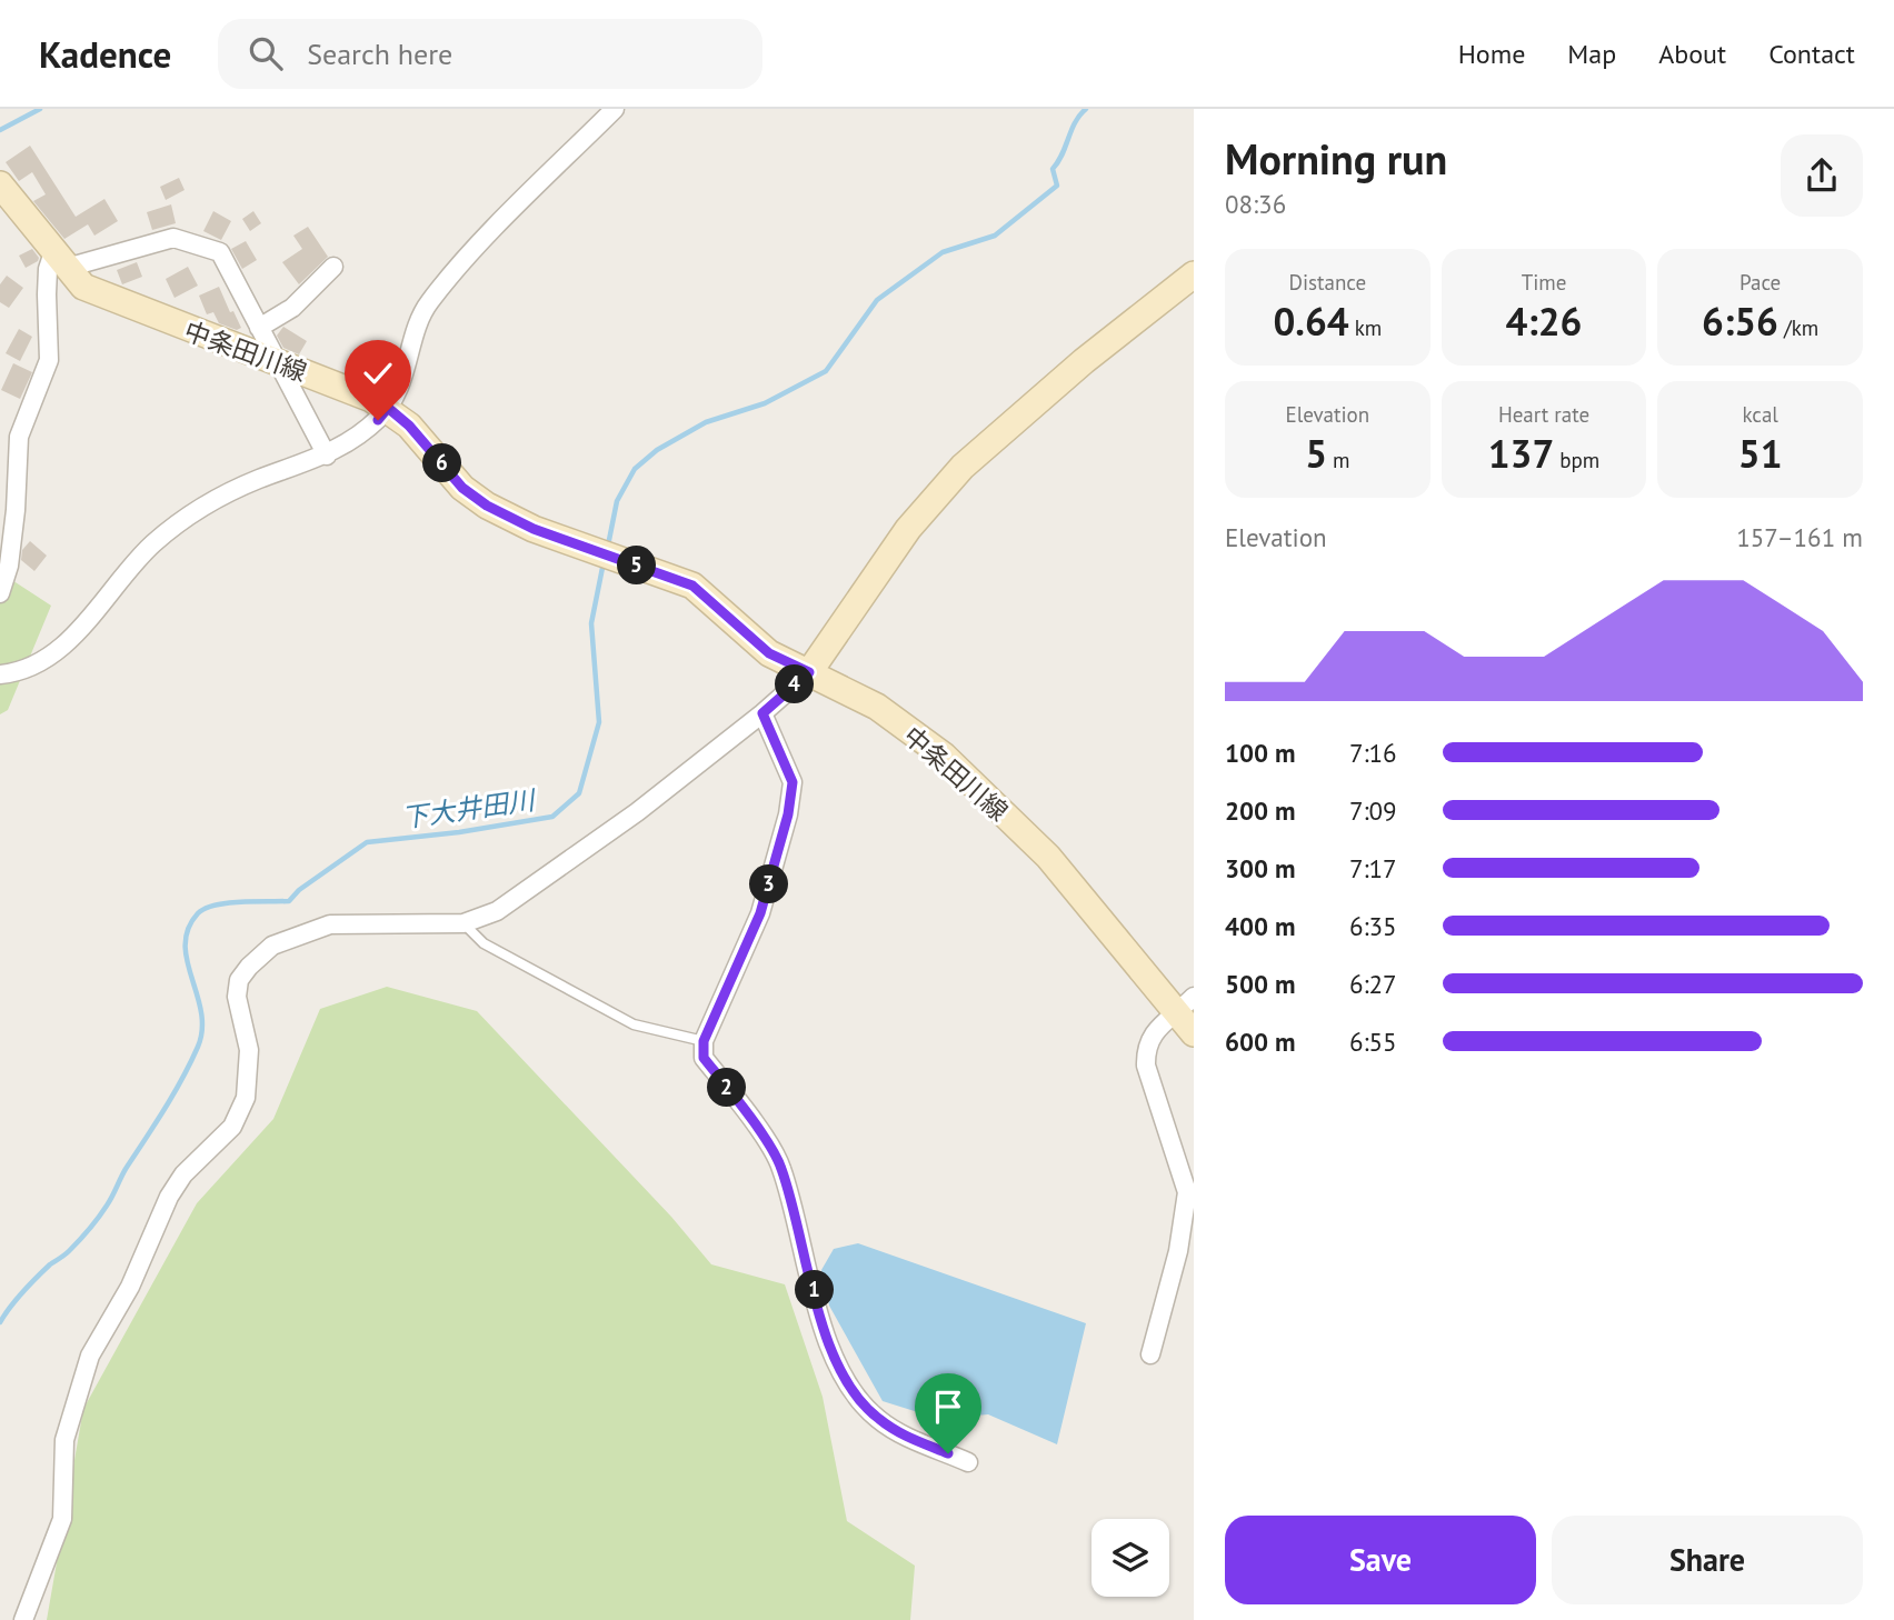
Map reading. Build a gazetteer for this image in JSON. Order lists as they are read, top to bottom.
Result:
{
  "streets": {
    "main road": ["中条田川線"]
  },
  "water": ["下大井田川"],
  "page": {
    "header": "Kadence",
    "search": "Search here",
    "nav": [
      "Home",
      "Map",
      "About",
      "Contact"
    ],
    "heading": ["Morning run", "08:36"],
    "stats": [
      ["Distance", "0.64 km"],
      ["Time", "4:26"],
      ["Pace", "6:56 /km"],
      ["Elevation", "5 m"],
      ["Heart rate", "137 bpm"],
      ["kcal", "51"]
    ],
    "pins": [
      "6",
      "5",
      "4",
      "3",
      "2",
      "1"
    ],
    "chart": ["Elevation", "157–161 m"],
    "list": [
      {
        "name": "100 m",
        "note": "7:16"
      },
      {
        "name": "200 m",
        "note": "7:09"
      },
      {
        "name": "300 m",
        "note": "7:17"
      },
      {
        "name": "400 m",
        "note": "6:35"
      },
      {
        "name": "500 m",
        "note": "6:27"
      },
      {
        "name": "600 m",
        "note": "6:55"
      }
    ],
    "buttons": ["Save", "Share"]
  }
}
